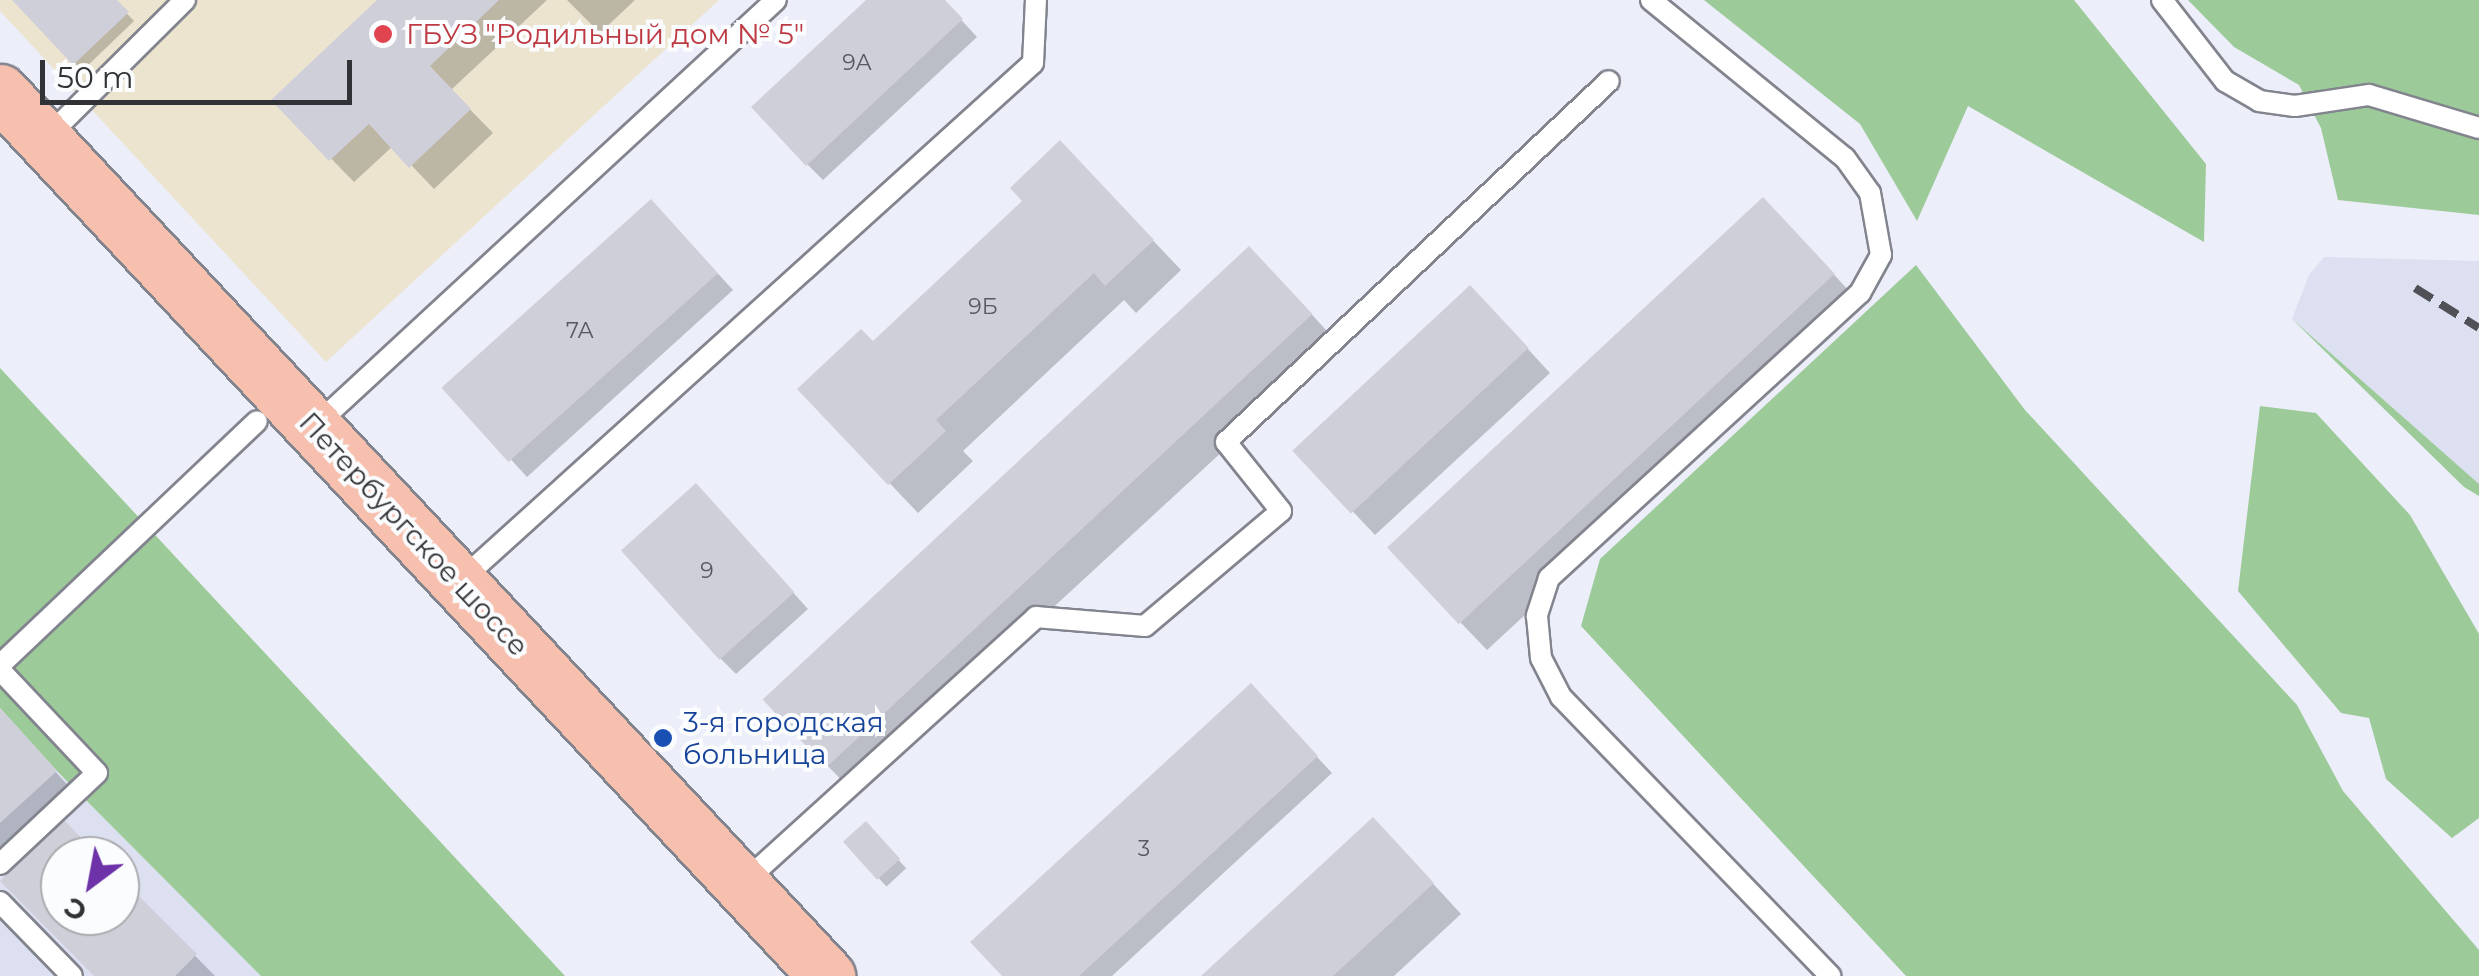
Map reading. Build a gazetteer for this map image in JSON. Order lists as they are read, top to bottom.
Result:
{
  "streets": {
    "main road": ["Петербургское шоссе"]
  },
  "places": ["ГБУЗ \"Родильный дом № 5\"", "3-я городская больница"],
  "house_numbers": [
    "9А",
    "9Б",
    "7А",
    "9",
    "3"
  ],
  "scale_bar": "50 m",
  "north": "bottom left"
}
